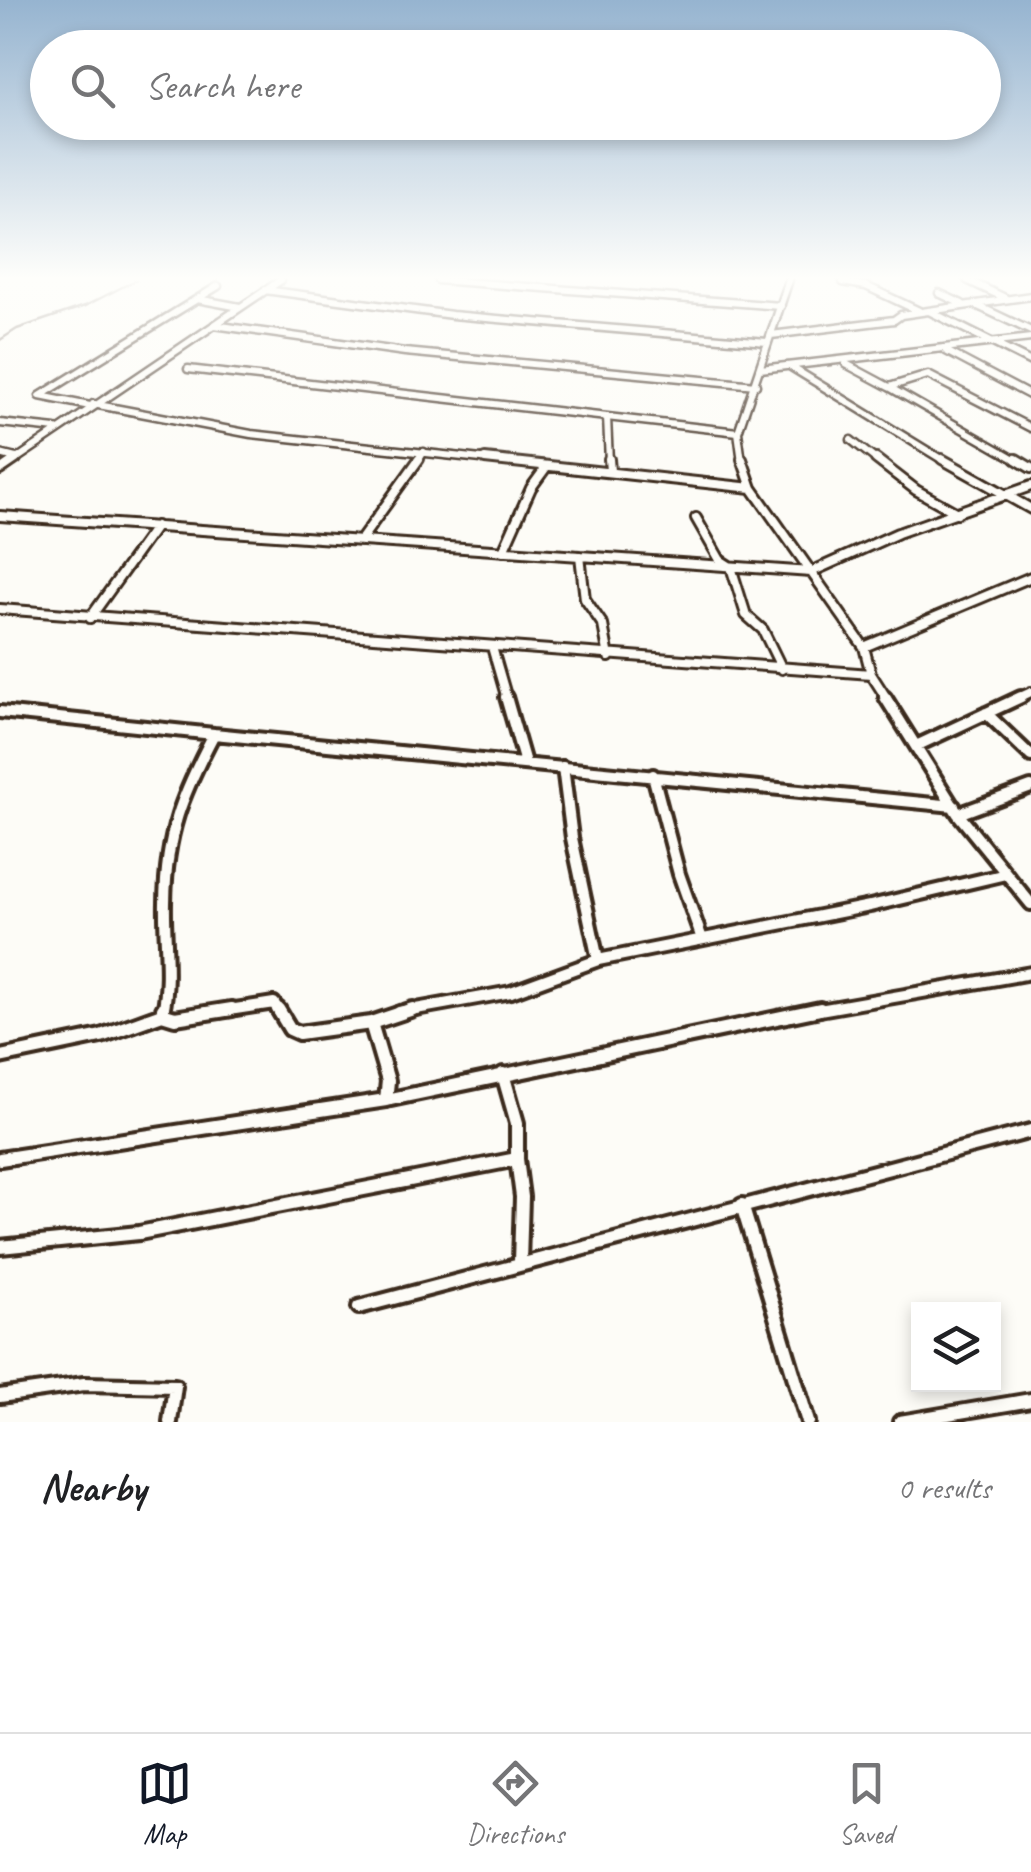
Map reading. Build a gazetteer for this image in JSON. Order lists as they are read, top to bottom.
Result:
{
  "page": {
    "search": "Search here",
    "heading": ["Nearby", "0 results"],
    "nav": ["Map", "Directions", "Saved"]
  }
}
